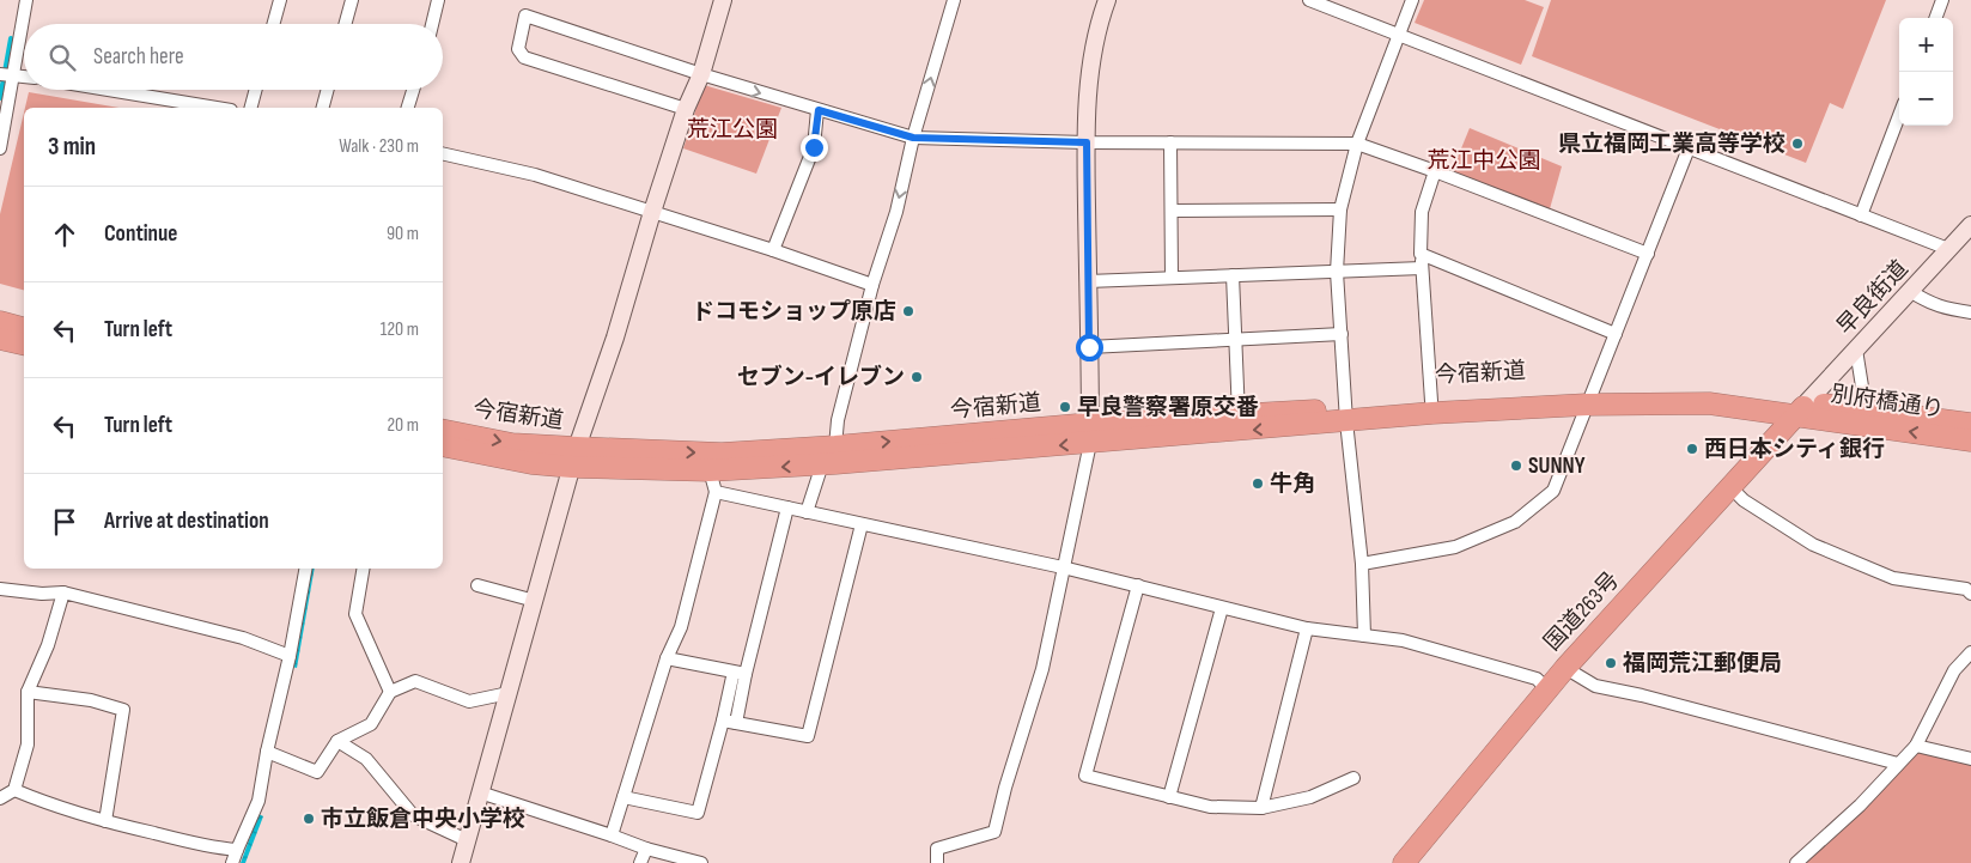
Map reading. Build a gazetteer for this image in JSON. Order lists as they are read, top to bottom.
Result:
{
  "streets": {
    "highway": ["今宿新道", "別府橋通り", "国道263号"],
    "street": ["早良街道"]
  },
  "crossings": [
    ["早良街道", "今宿新道"],
    ["早良街道", "別府橋通り"],
    ["早良街道", "国道263号"],
    ["今宿新道", "別府橋通り"],
    ["今宿新道", "国道263号"],
    ["別府橋通り", "国道263号"]
  ],
  "parks": ["荒江公園", "荒江中公園"],
  "places": [
    "県立福岡工業高等学校",
    "ドコモショップ原店",
    "セブン-イレブン",
    "早良警察署原交番",
    "西日本シティ銀行",
    "SUNNY",
    "牛角",
    "福岡荒江郵便局",
    "市立飯倉中央小学校"
  ],
  "page": {
    "map_buttons": ["+", "−"],
    "search": "Search here",
    "heading": ["3 min", "Walk · 230 m"],
    "list": [
      ["Continue", "90 m"],
      ["Turn left", "120 m"],
      ["Turn left", "20 m"],
      "Arrive at destination"
    ]
  }
}
